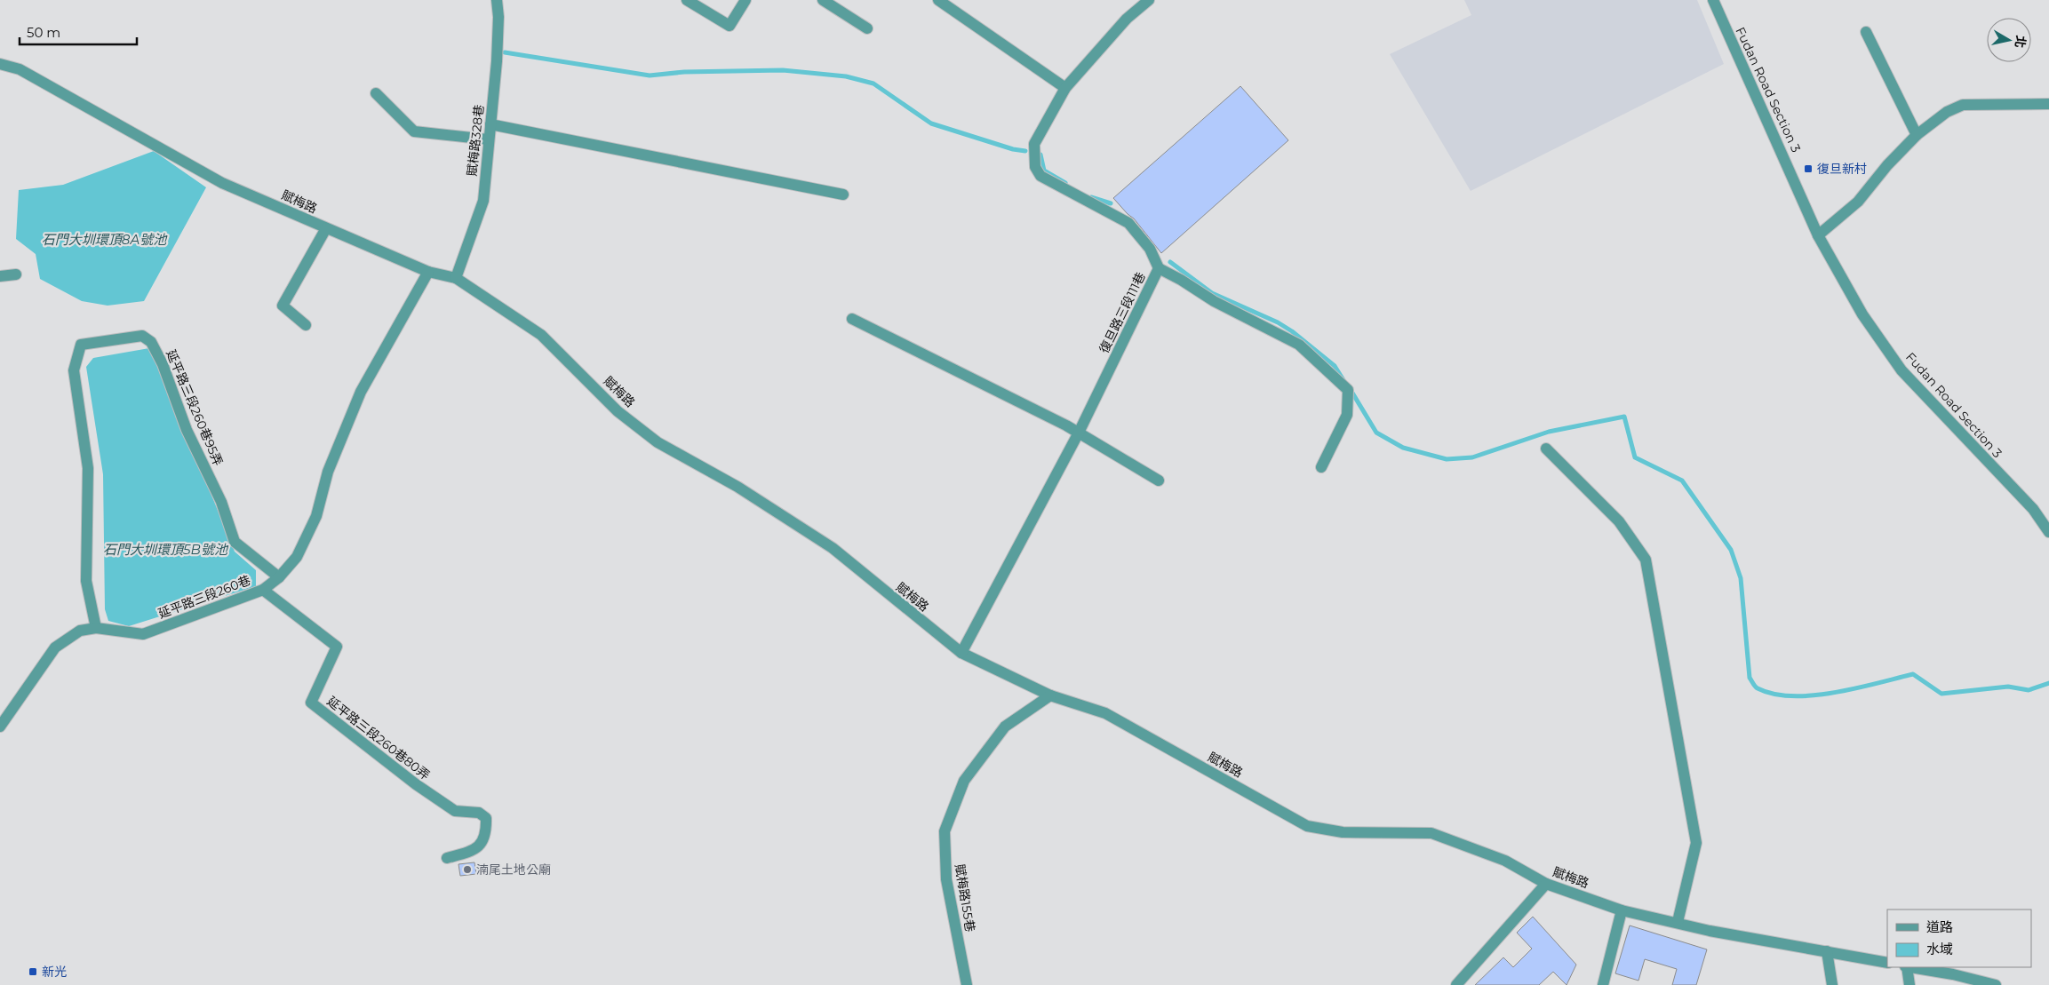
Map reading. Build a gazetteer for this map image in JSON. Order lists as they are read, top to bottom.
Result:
{
  "streets": {
    "street": [
      "Fudan Road Section 3",
      "賦梅路328巷",
      "賦梅路",
      "復旦路三段111巷",
      "延平路三段260巷95弄",
      "延平路三段260巷",
      "延平路三段260巷80弄",
      "賦梅路155巷"
    ]
  },
  "crossings": [
    ["賦梅路328巷", "賦梅路"],
    ["賦梅路", "復旦路三段111巷"],
    ["賦梅路", "延平路三段260巷"],
    ["賦梅路", "賦梅路155巷"],
    ["延平路三段260巷95弄", "延平路三段260巷"],
    ["延平路三段260巷", "延平路三段260巷80弄"]
  ],
  "water": ["石門大圳環頂8A號池", "石門大圳環頂5B號池"],
  "places": {
    "transit": ["復旦新村", "新光"],
    "other": ["湳尾土地公廟"]
  },
  "legend": ["道路", "水域"],
  "scale_bar": "50 m",
  "north": "right"
}
